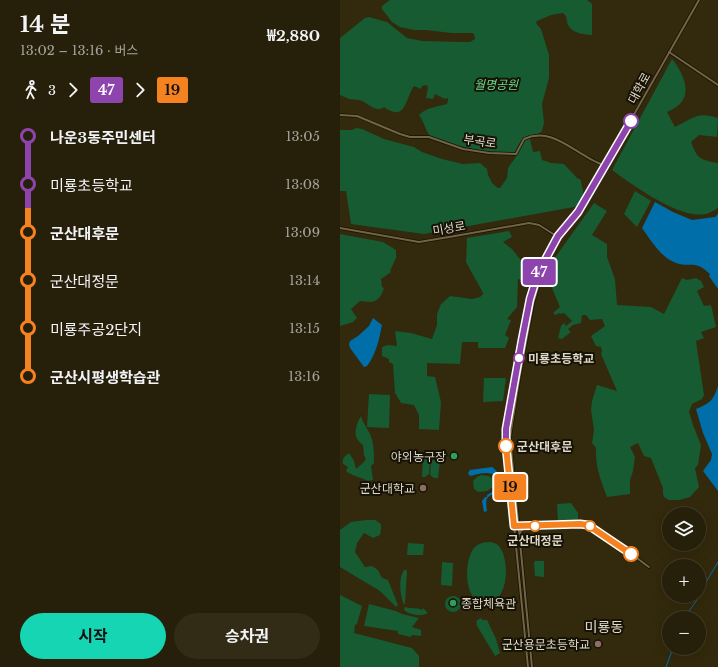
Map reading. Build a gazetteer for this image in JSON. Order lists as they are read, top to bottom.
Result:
{
  "streets": {
    "street": ["대학로", "부곡로", "미성로"]
  },
  "crossings": [
    ["대학로", "부곡로"],
    ["대학로", "미성로"]
  ],
  "districts": ["미룡동"],
  "parks": ["월명공원"],
  "places": [
    "미룡초등학교",
    "군산대후문",
    "야외농구장",
    "군산대학교",
    "군산대정문",
    "종합체육관",
    "군산용문초등학교"
  ],
  "lines": ["bus line 47", "bus line 19"],
  "page": {
    "heading": ["14 분", "13:02 – 13:16 · 버스", "₩2,880"],
    "on_map": ["47", "19"],
    "legs": ["3", "47", "19"],
    "list": [
      {
        "name": "나운3동주민센터",
        "value": "13:05"
      },
      {
        "name": "미룡초등학교",
        "value": "13:08"
      },
      {
        "name": "군산대후문",
        "value": "13:09"
      },
      {
        "name": "군산대정문",
        "value": "13:14"
      },
      {
        "name": "미룡주공2단지",
        "value": "13:15"
      },
      {
        "name": "군산시평생학습관",
        "value": "13:16"
      }
    ],
    "map_buttons": ["+", "−"],
    "buttons": ["시작", "승차권"]
  }
}
